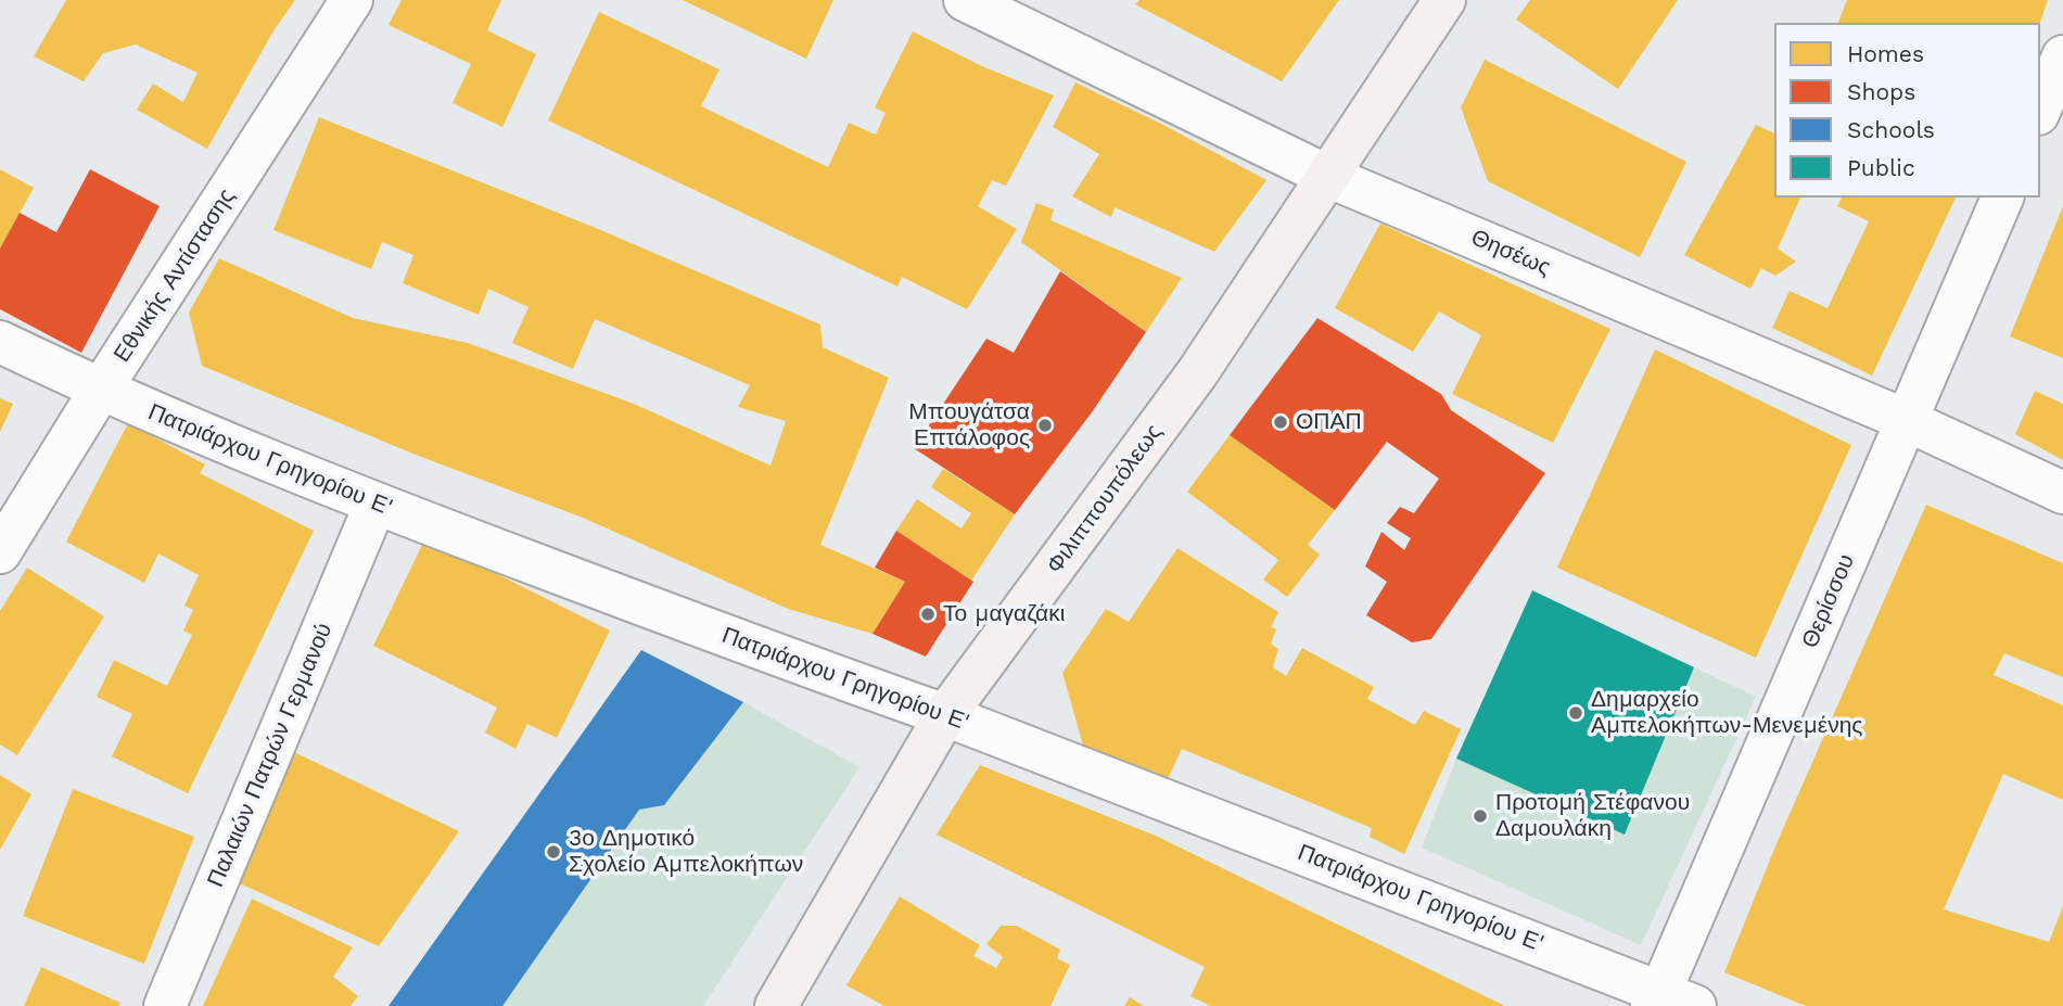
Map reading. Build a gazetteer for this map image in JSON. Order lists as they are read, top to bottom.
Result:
{
  "streets": {
    "main road": ["Φιλιππουπόλεως"],
    "street": [
      "Θησέως",
      "Εθνικής Αντίστασης",
      "Πατριάρχου Γρηγορίου Ε'",
      "Θερίσσου",
      "Παλαιών Πατρών Γερμανού"
    ]
  },
  "crossings": [
    ["Θησέως", "Φιλιππουπόλεως"],
    ["Θησέως", "Θερίσσου"],
    ["Εθνικής Αντίστασης", "Πατριάρχου Γρηγορίου Ε'"],
    ["Πατριάρχου Γρηγορίου Ε'", "Φιλιππουπόλεως"],
    ["Πατριάρχου Γρηγορίου Ε'", "Θερίσσου"],
    ["Πατριάρχου Γρηγορίου Ε'", "Παλαιών Πατρών Γερμανού"]
  ],
  "places": [
    "ΟΠΑΠ",
    "Μπουγάτσα Επτάλοφος",
    "Το μαγαζάκι",
    "Δημαρχείο Αμπελοκήπων-Μενεμένης",
    "Προτομή Στέφανου Δαμουλάκη",
    "3ο Δημοτικό Σχολείο Αμπελοκήπων"
  ],
  "legend": [
    "Homes",
    "Shops",
    "Schools",
    "Public"
  ]
}
